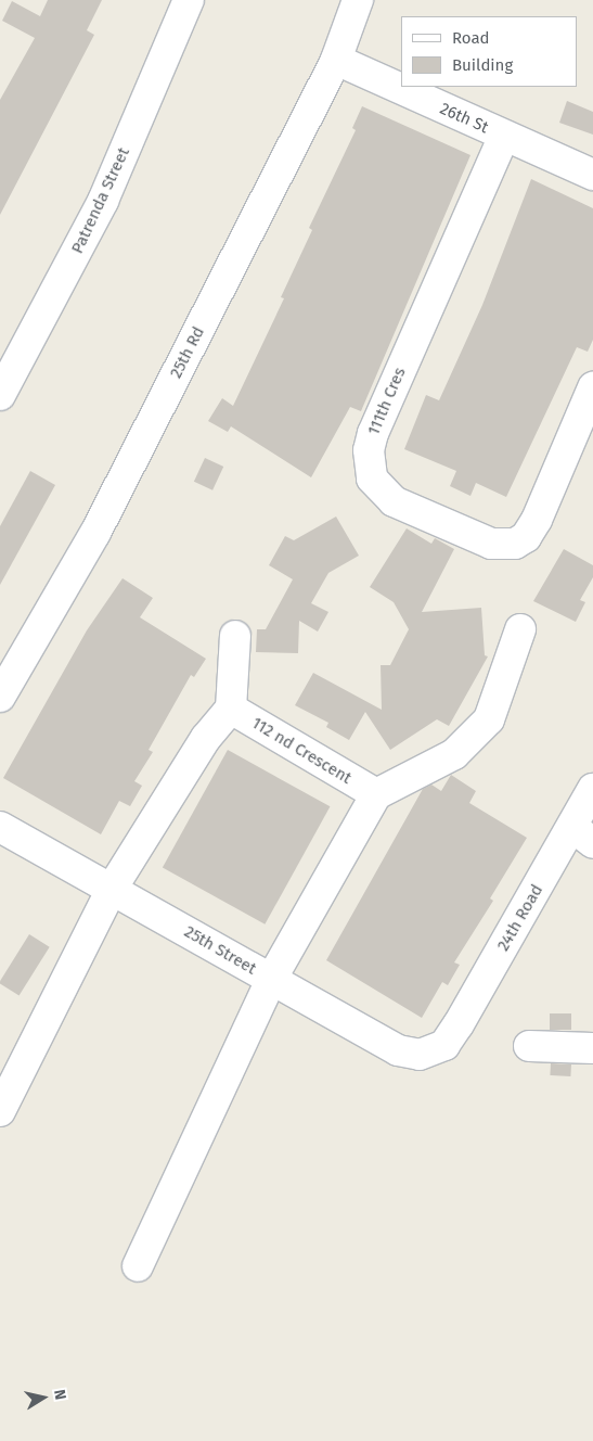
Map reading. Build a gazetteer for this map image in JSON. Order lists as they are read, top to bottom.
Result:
{
  "streets": {
    "street": [
      "26th St",
      "Patrenda Street",
      "25th Rd",
      "111th Cres",
      "112 nd Crescent",
      "24th Road",
      "25th Street"
    ]
  },
  "crossings": [
    ["26th St", "25th Rd"],
    ["26th St", "111th Cres"],
    ["24th Road", "25th Street"]
  ],
  "legend": ["Road", "Building"],
  "north": "right"
}
